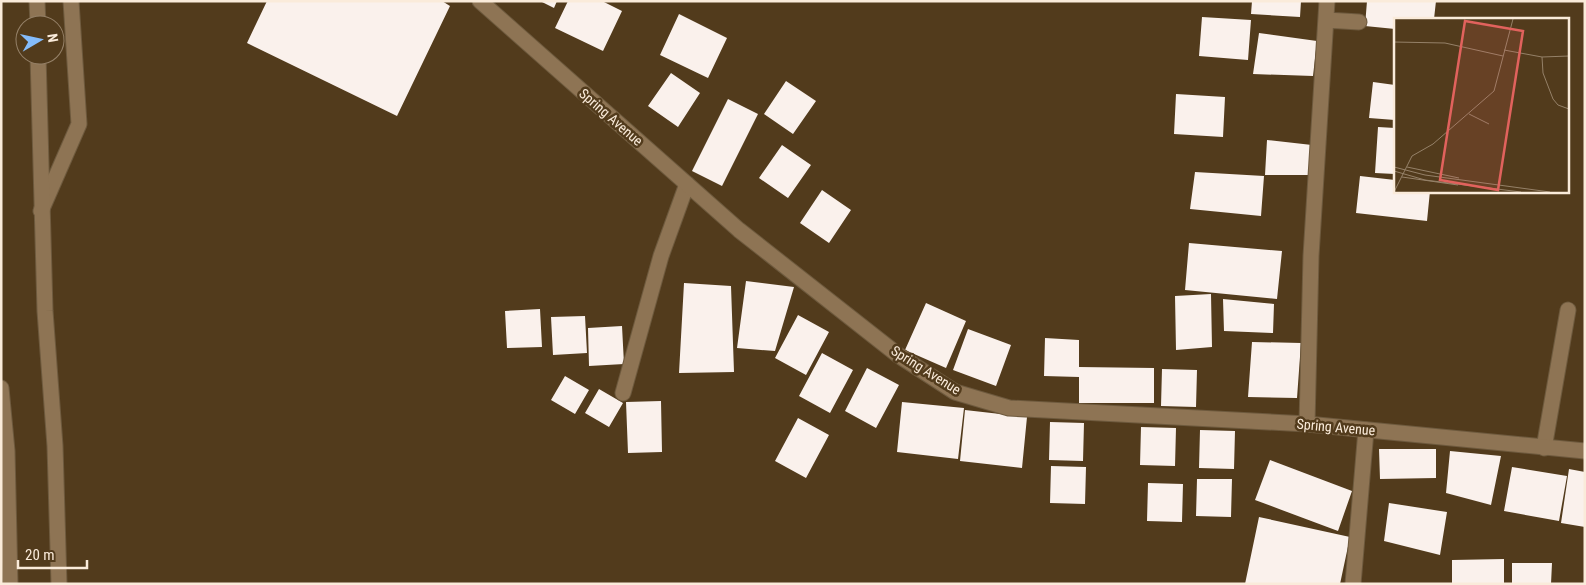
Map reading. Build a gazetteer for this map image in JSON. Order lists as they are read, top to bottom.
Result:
{
  "streets": {
    "street": ["Spring Avenue"]
  },
  "scale_bar": "20 m",
  "north": "right"
}
